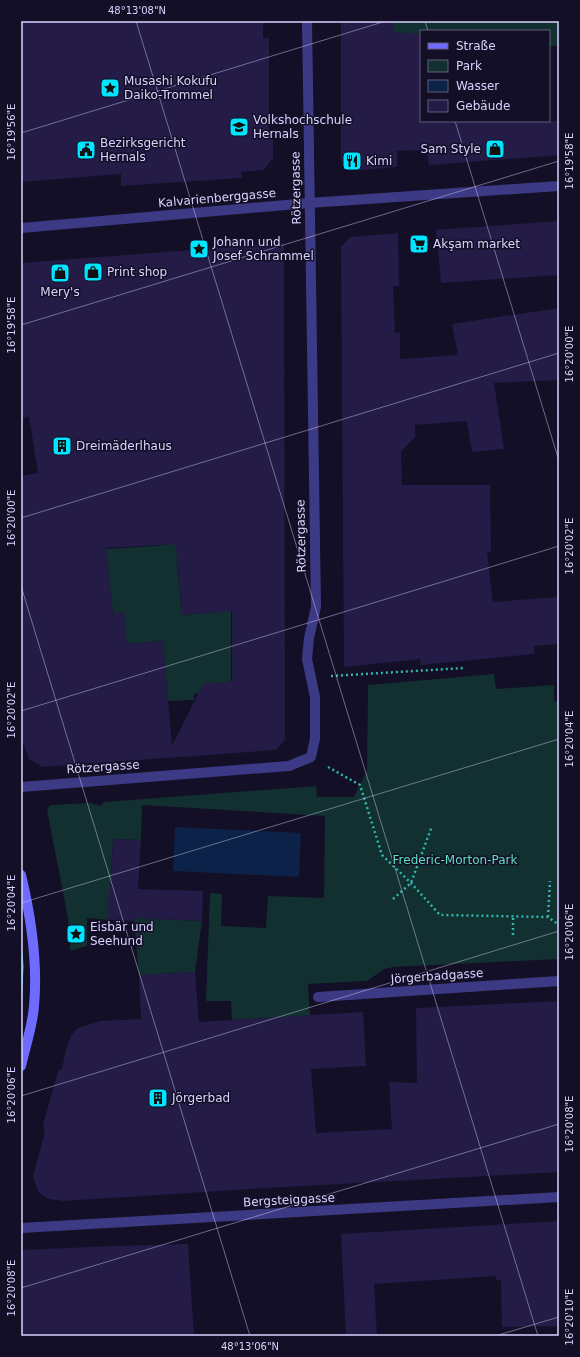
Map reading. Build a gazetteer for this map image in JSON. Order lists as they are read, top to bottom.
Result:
{
  "streets": {
    "street": [
      "Rötzergasse",
      "Kalvarienberggasse",
      "Jörgerbadgasse",
      "Bergsteiggasse"
    ]
  },
  "crossings": [
    ["Rötzergasse", "Kalvarienberggasse"]
  ],
  "parks": ["Frederic-Morton-Park"],
  "places": {
    "place": ["Musashi Kokufu Daiko-Trommel", "Johann und Josef Schrammel", "Eisbär und Seehund"],
    "school or university": ["Volkshochschule Hernals"],
    "shop": ["Sam Style", "Print shop", "Mery's"],
    "public building": ["Bezirksgericht Hernals"],
    "restaurant": ["Kimi"],
    "supermarket": ["Akşam market"],
    "building": ["Dreimäderlhaus", "Jörgerbad"]
  },
  "legend": [
    "Straße",
    "Park",
    "Wasser",
    "Gebäude"
  ],
  "coordinates": [
    "48°13'08\"N",
    "16°19'56\"E",
    "16°19'58\"E",
    "16°20'00\"E",
    "16°20'02\"E",
    "16°20'04\"E",
    "16°20'06\"E",
    "16°20'08\"E",
    "16°20'10\"E",
    "48°13'06\"N"
  ]
}
